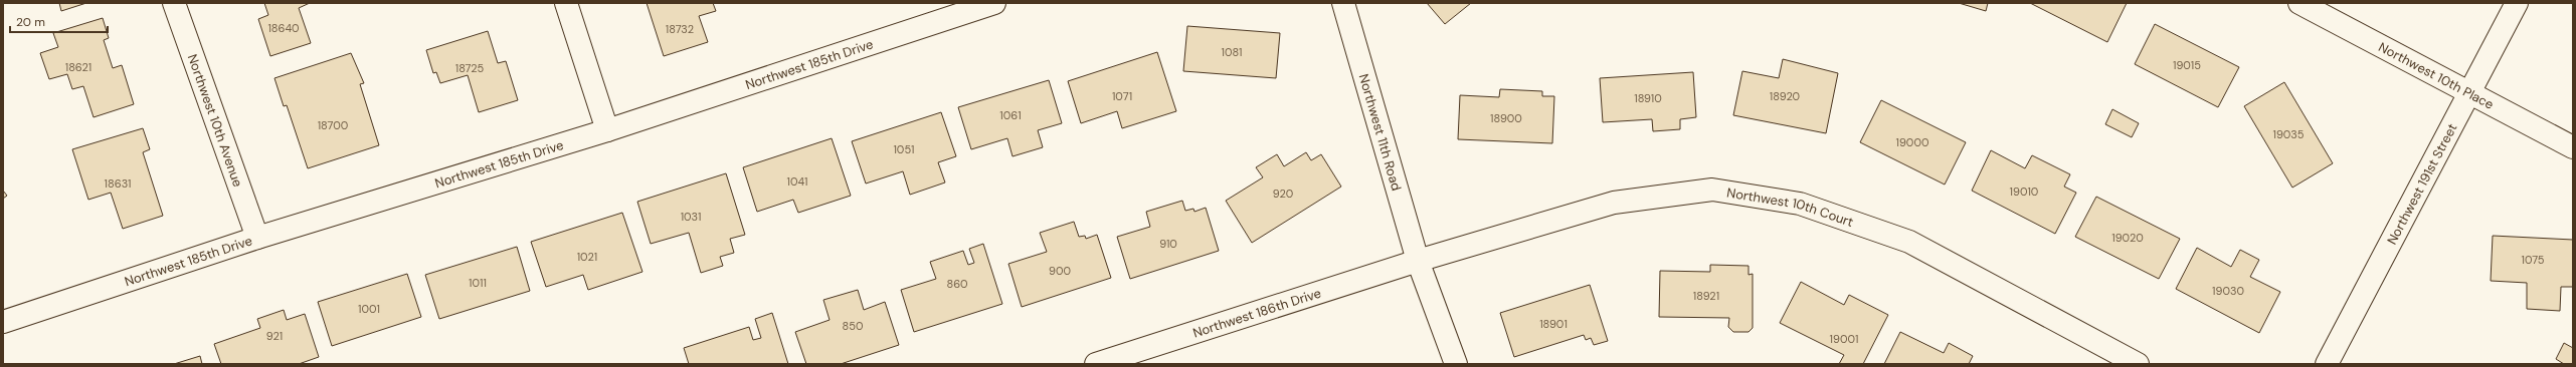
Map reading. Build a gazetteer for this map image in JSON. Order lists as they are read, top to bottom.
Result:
{
  "streets": {
    "street": [
      "Northwest 185th Drive",
      "Northwest 10th Place",
      "Northwest 10th Avenue",
      "Northwest 11th Road",
      "Northwest 191st Street",
      "Northwest 10th Court",
      "Northwest 186th Drive"
    ]
  },
  "crossings": [
    ["Northwest 185th Drive", "Northwest 10th Avenue"],
    ["Northwest 10th Place", "Northwest 191st Street"],
    ["Northwest 11th Road", "Northwest 10th Court"],
    ["Northwest 11th Road", "Northwest 186th Drive"],
    ["Northwest 10th Court", "Northwest 186th Drive"]
  ],
  "house_numbers": [
    "18640",
    "18732",
    "1081",
    "19015",
    "18621",
    "18725",
    "1071",
    "18920",
    "18910",
    "1061",
    "18900",
    "18700",
    "19035",
    "19000",
    "1051",
    "1041",
    "18631",
    "19010",
    "920",
    "1031",
    "19020",
    "910",
    "1021",
    "1075",
    "900",
    "1011",
    "860",
    "19030",
    "18921",
    "1001",
    "18901",
    "850",
    "921",
    "19001"
  ],
  "scale_bar": "20 m"
}
